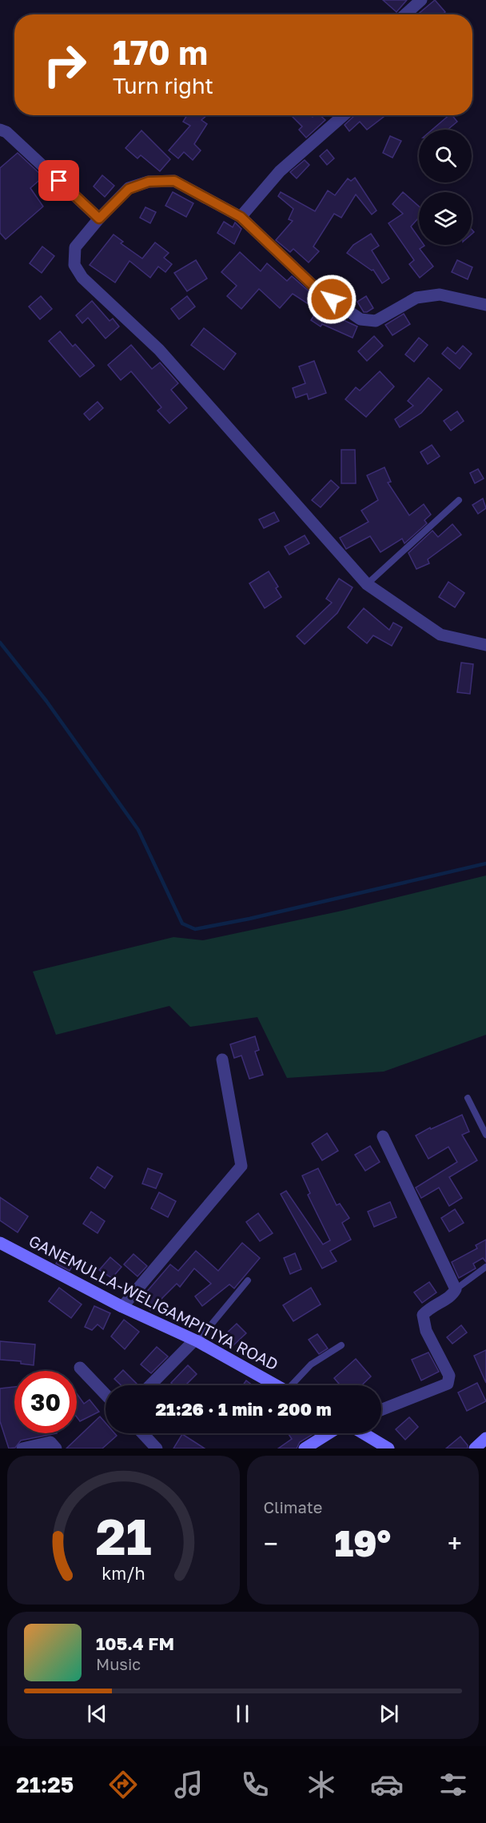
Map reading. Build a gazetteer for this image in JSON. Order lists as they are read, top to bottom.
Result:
{
  "streets": {
    "street": ["GANEMULLA-WELIGAMPITIYA ROAD"]
  },
  "page": {
    "turn": ["170 m", "Turn right"],
    "limit": "30",
    "trip": "21:26 · 1 min · 200 m",
    "tile": "Climate",
    "heat": ["−", "19°", "+"],
    "song": ["105.4 FM", "Music"],
    "tabs": "21:25",
    "gauge": ["21", "km/h"]
  }
}
